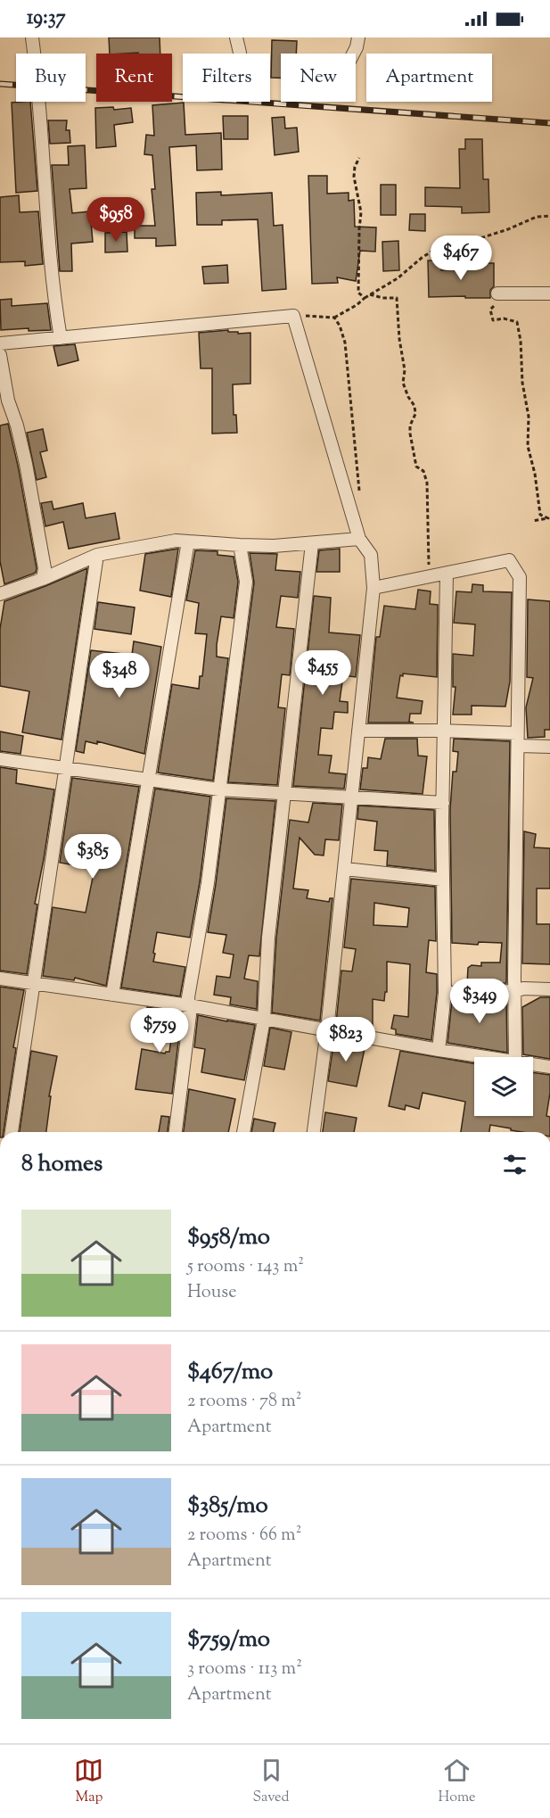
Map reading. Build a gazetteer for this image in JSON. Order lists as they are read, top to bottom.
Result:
{
  "page": {
    "status": "19:37",
    "chip": [
      "Buy",
      "Rent",
      "Filters",
      "New",
      "Apartment"
    ],
    "price": [
      "$958",
      "$467",
      "$455",
      "$348",
      "$385",
      "$349",
      "$759",
      "$823"
    ],
    "heading": "8 homes",
    "list": [
      {
        "name": "$958/mo",
        "note": "5 rooms · 143 m² · House"
      },
      {
        "name": "$467/mo",
        "note": "2 rooms · 78 m² · Apartment"
      },
      {
        "name": "$385/mo",
        "note": "2 rooms · 66 m² · Apartment"
      },
      {
        "name": "$759/mo",
        "note": "3 rooms · 113 m² · Apartment"
      }
    ],
    "tabs": ["Map", "Saved", "Home"]
  }
}
